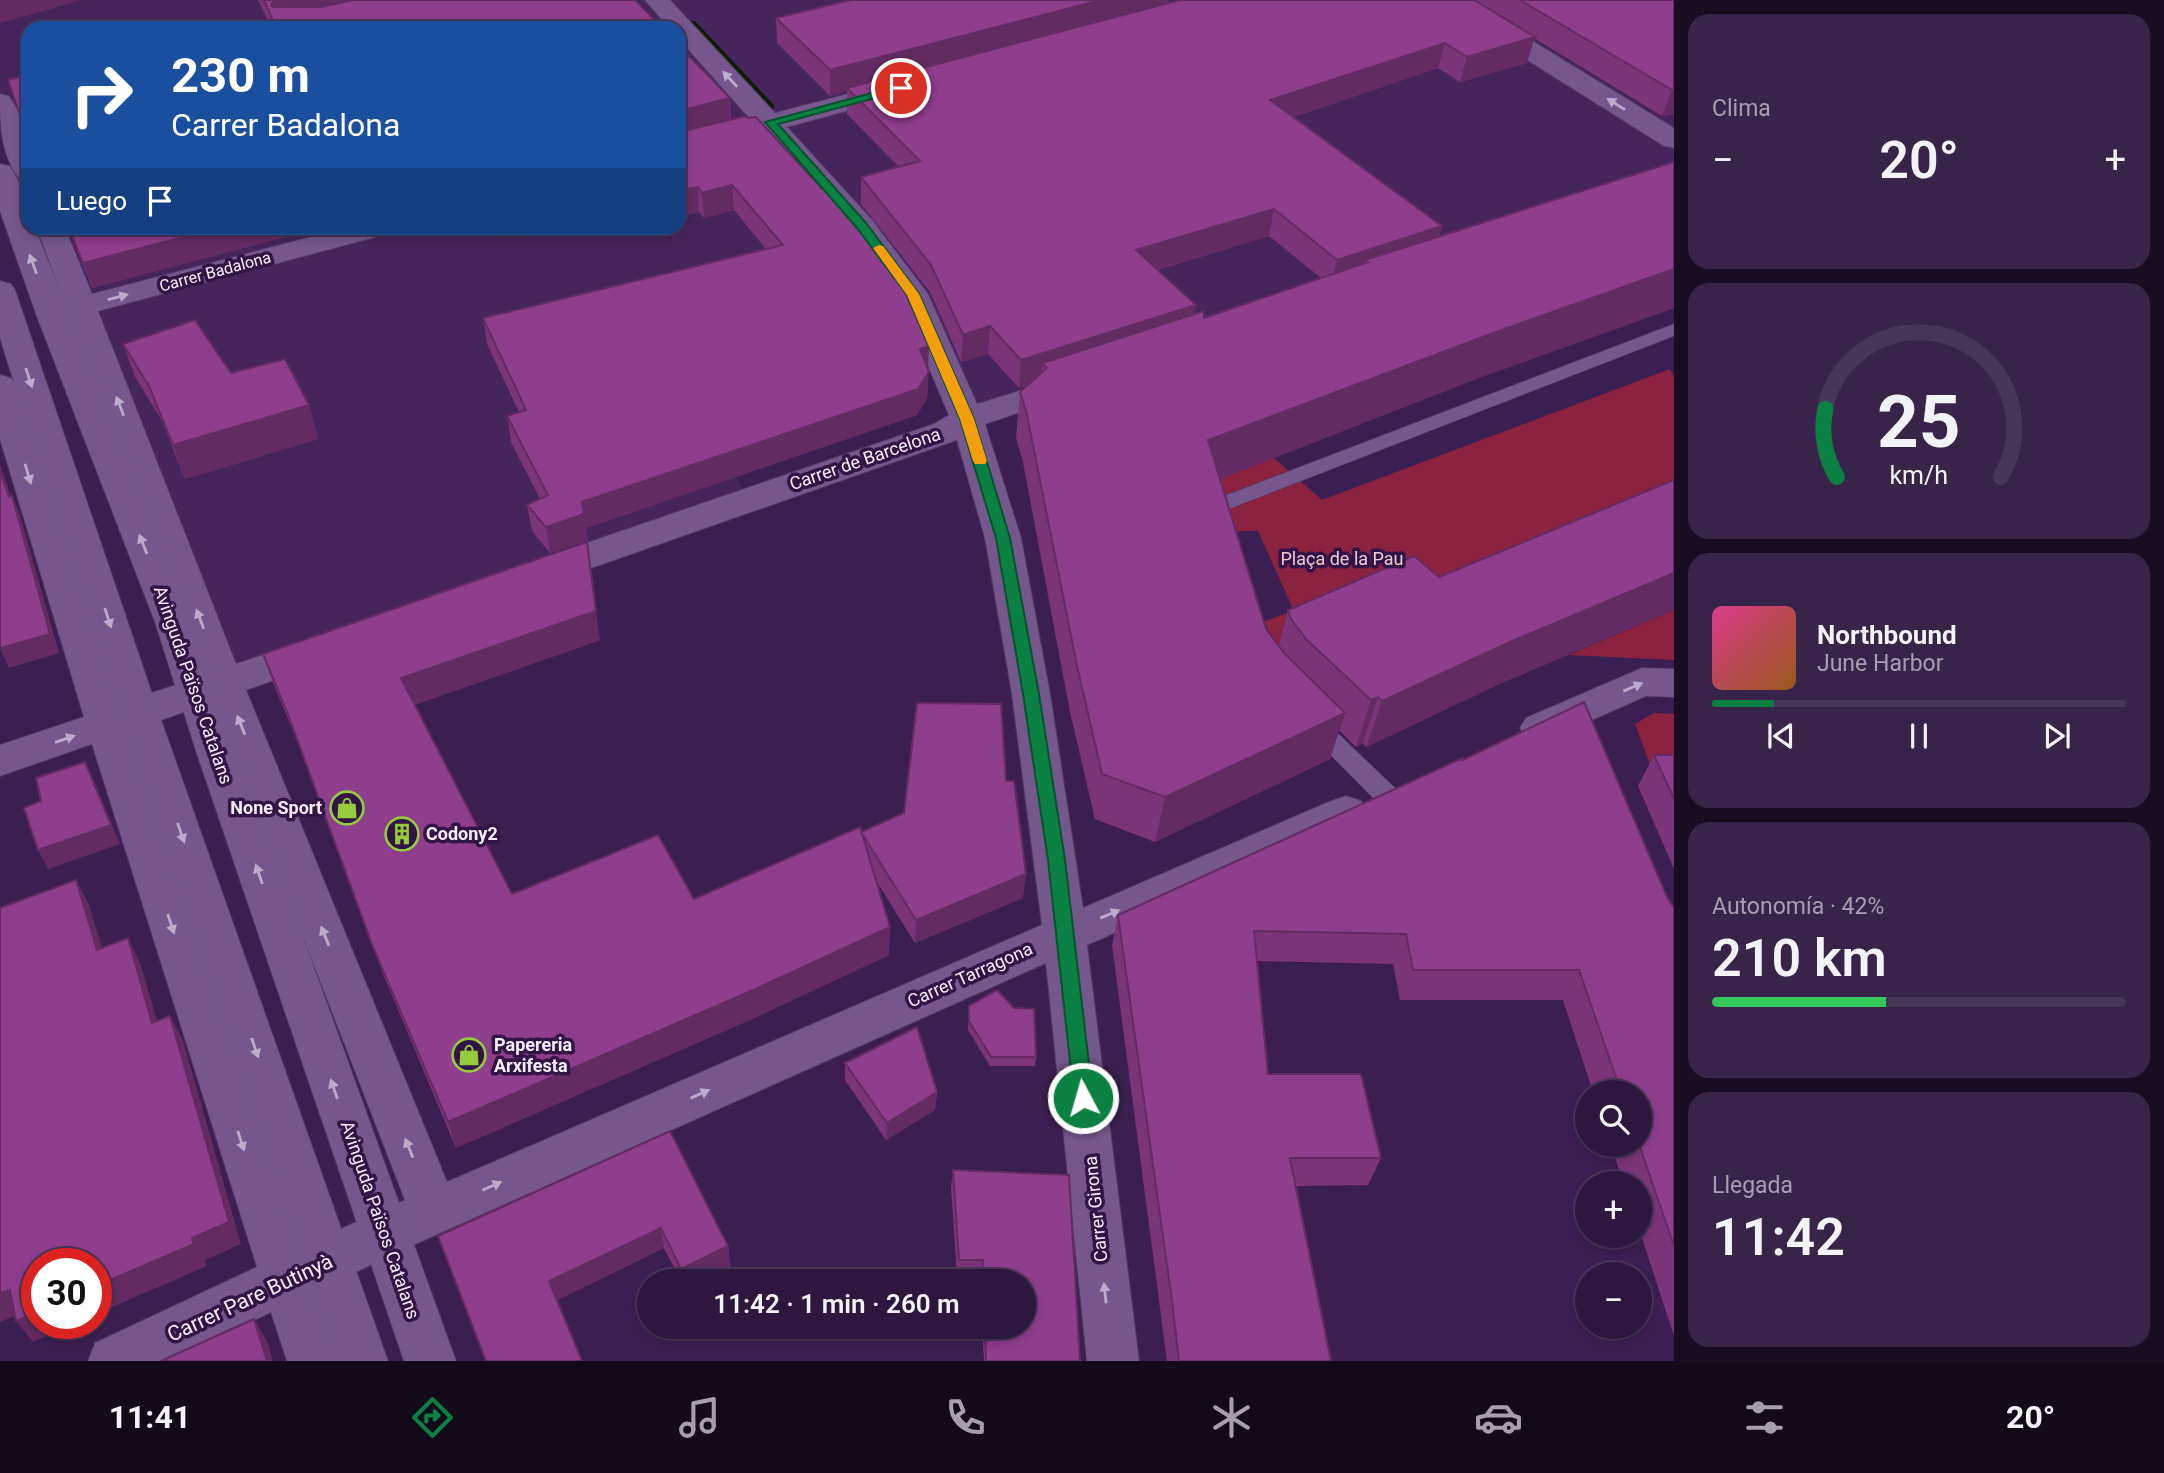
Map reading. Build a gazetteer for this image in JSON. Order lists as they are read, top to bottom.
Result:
{
  "streets": {
    "street": [
      "Carrer Badalona",
      "Carrer de Barcelona",
      "Avinguda Països Catalans",
      "Carrer Tarragona",
      "Carrer Girona",
      "Carrer Pare Butinyà"
    ]
  },
  "crossings": [
    ["Carrer Badalona", "Avinguda Països Catalans"],
    ["Carrer de Barcelona", "Carrer Girona"],
    ["Avinguda Països Catalans", "Carrer Tarragona"],
    ["Avinguda Països Catalans", "Carrer Pare Butinyà"],
    ["Carrer Tarragona", "Carrer Girona"],
    ["Carrer Tarragona", "Carrer Pare Butinyà"]
  ],
  "one_way": ["Carrer Badalona", "Carrer Tarragona", "Carrer Girona"],
  "parks": ["Plaça de la Pau"],
  "places": {
    "shop": ["None Sport", "Papereria Arxifesta"],
    "building": ["Codony2"]
  },
  "page": {
    "tile": [
      "Clima",
      ["Autonomía · 42%", "210 km"],
      ["Llegada", "11:42"]
    ],
    "turn": ["230 m", "Carrer Badalona"],
    "heat": ["−", "20°", "+"],
    "then": "Luego",
    "song": ["Northbound", "June Harbor"],
    "map_buttons": ["+", "−"],
    "limit": "30",
    "trip": "11:42 · 1 min · 260 m",
    "tabs": ["11:41", "20°"],
    "gauge": ["25", "km/h"]
  }
}
